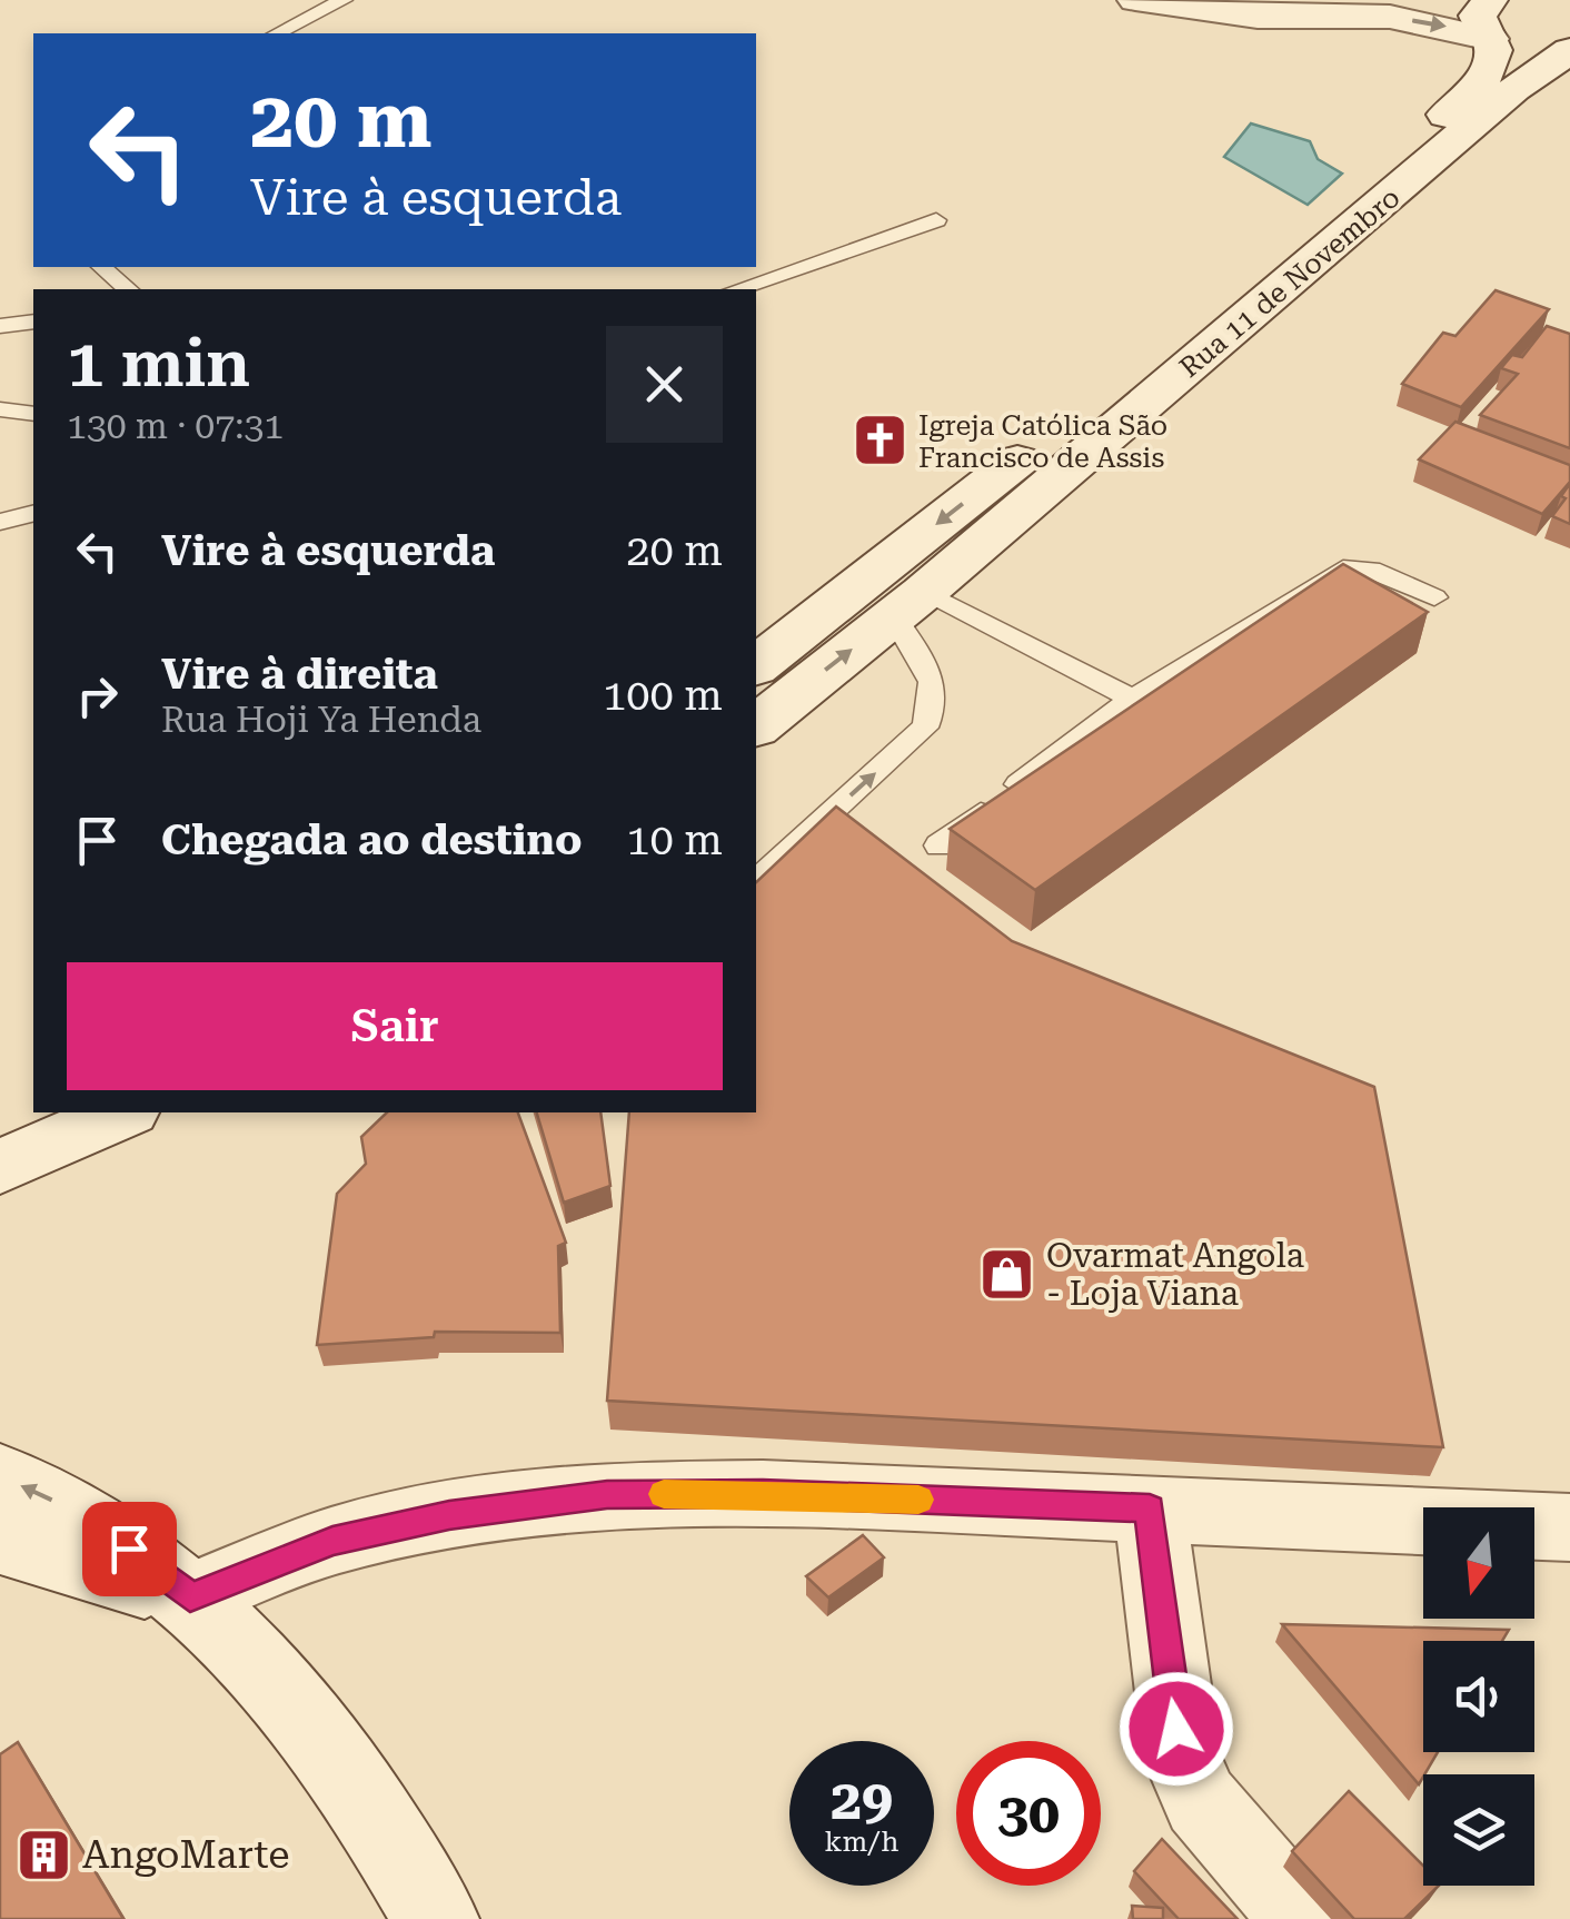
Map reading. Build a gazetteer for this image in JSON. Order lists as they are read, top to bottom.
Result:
{
  "streets": {
    "main road": ["Rua 11 de Novembro"]
  },
  "places": {
    "church": ["Igreja Católica São Francisco de Assis"],
    "shop": ["Ovarmat Angola - Loja Viana"],
    "building": ["AngoMarte"]
  },
  "north": "bottom",
  "page": {
    "turn": ["20 m", "Vire à esquerda"],
    "heading": ["1 min", "130 m · 07:31"],
    "list": [
      {
        "name": "Vire à esquerda",
        "value": "20 m"
      },
      {
        "name": "Vire à direita",
        "note": "Rua Hoji Ya Henda",
        "value": "100 m"
      },
      {
        "name": "Chegada ao destino",
        "value": "10 m"
      }
    ],
    "buttons": "Sair",
    "speed": "29 km/h",
    "limit": "30"
  }
}
